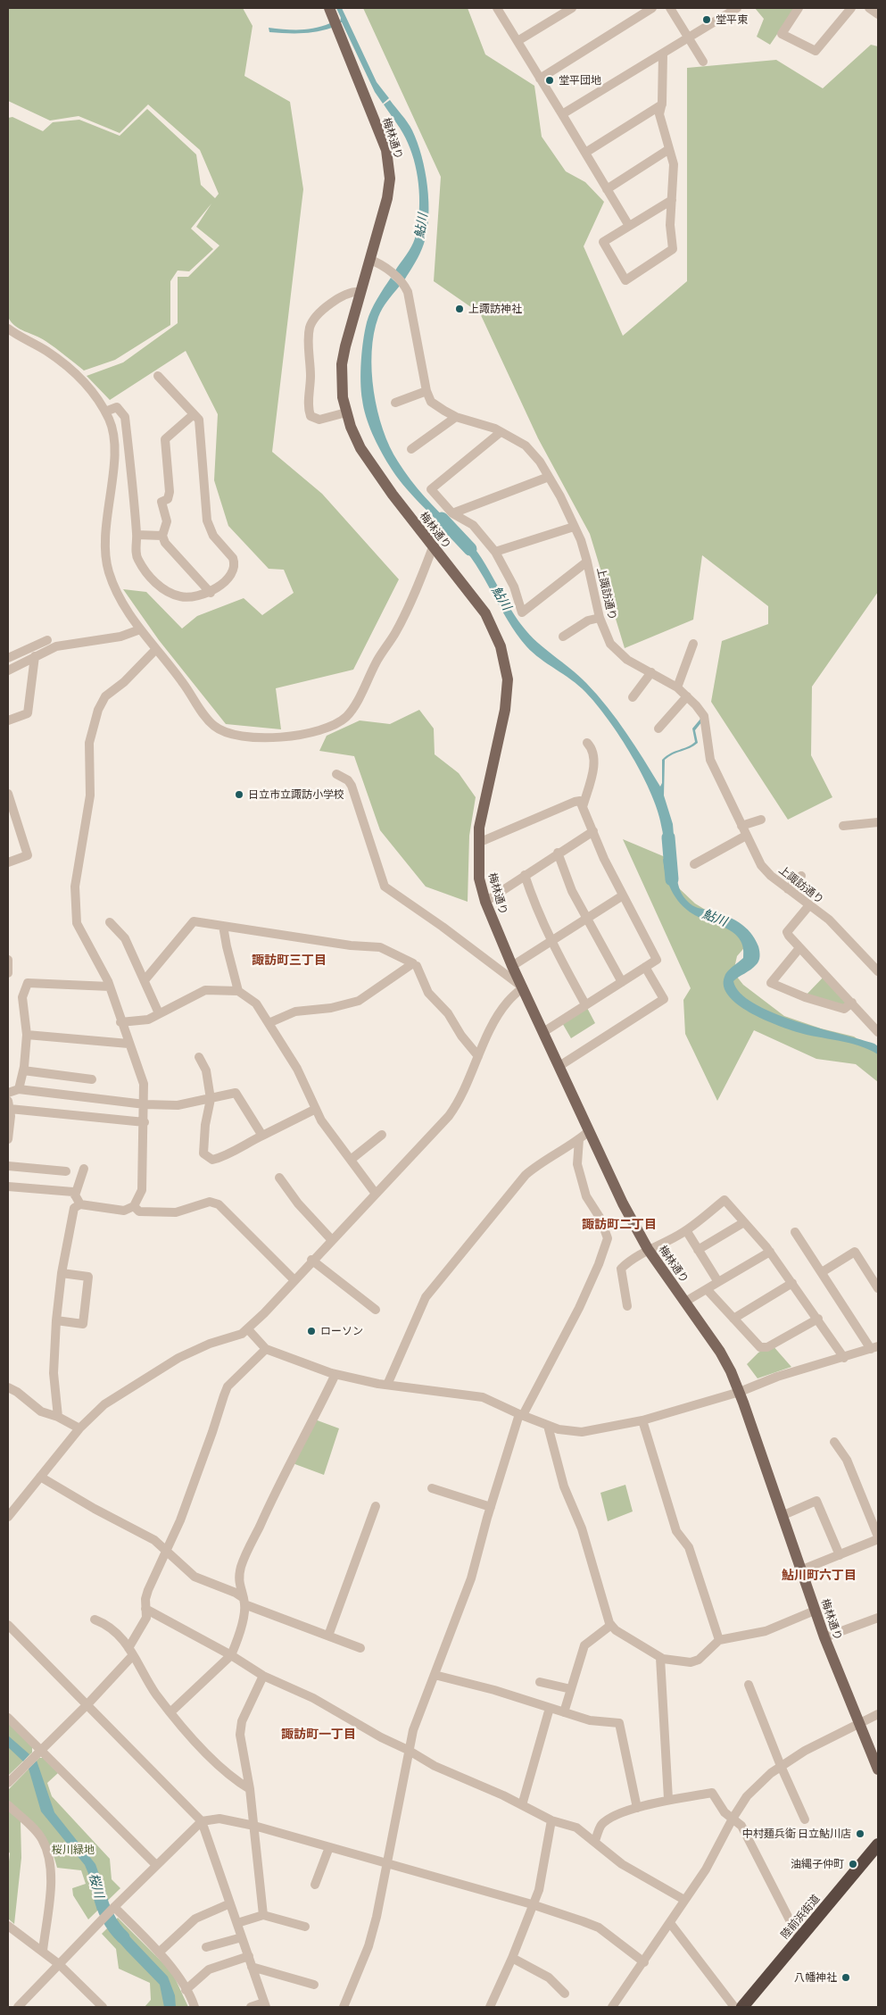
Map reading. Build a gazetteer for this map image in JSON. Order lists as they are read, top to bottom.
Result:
{
  "streets": {
    "highway": ["陸前浜街道"],
    "main road": ["梅林通り"],
    "street": ["上諏訪通り"]
  },
  "districts": [
    "諏訪町三丁目",
    "諏訪町二丁目",
    "鮎川町六丁目",
    "諏訪町一丁目"
  ],
  "water": ["鮎川", "桜川"],
  "parks": ["桜川緑地"],
  "places": [
    "堂平東",
    "堂平団地",
    "上諏訪神社",
    "日立市立諏訪小学校",
    "ローソン",
    "中村麺兵衛 日立鮎川店",
    "油縄子仲町",
    "八幡神社"
  ]
}
